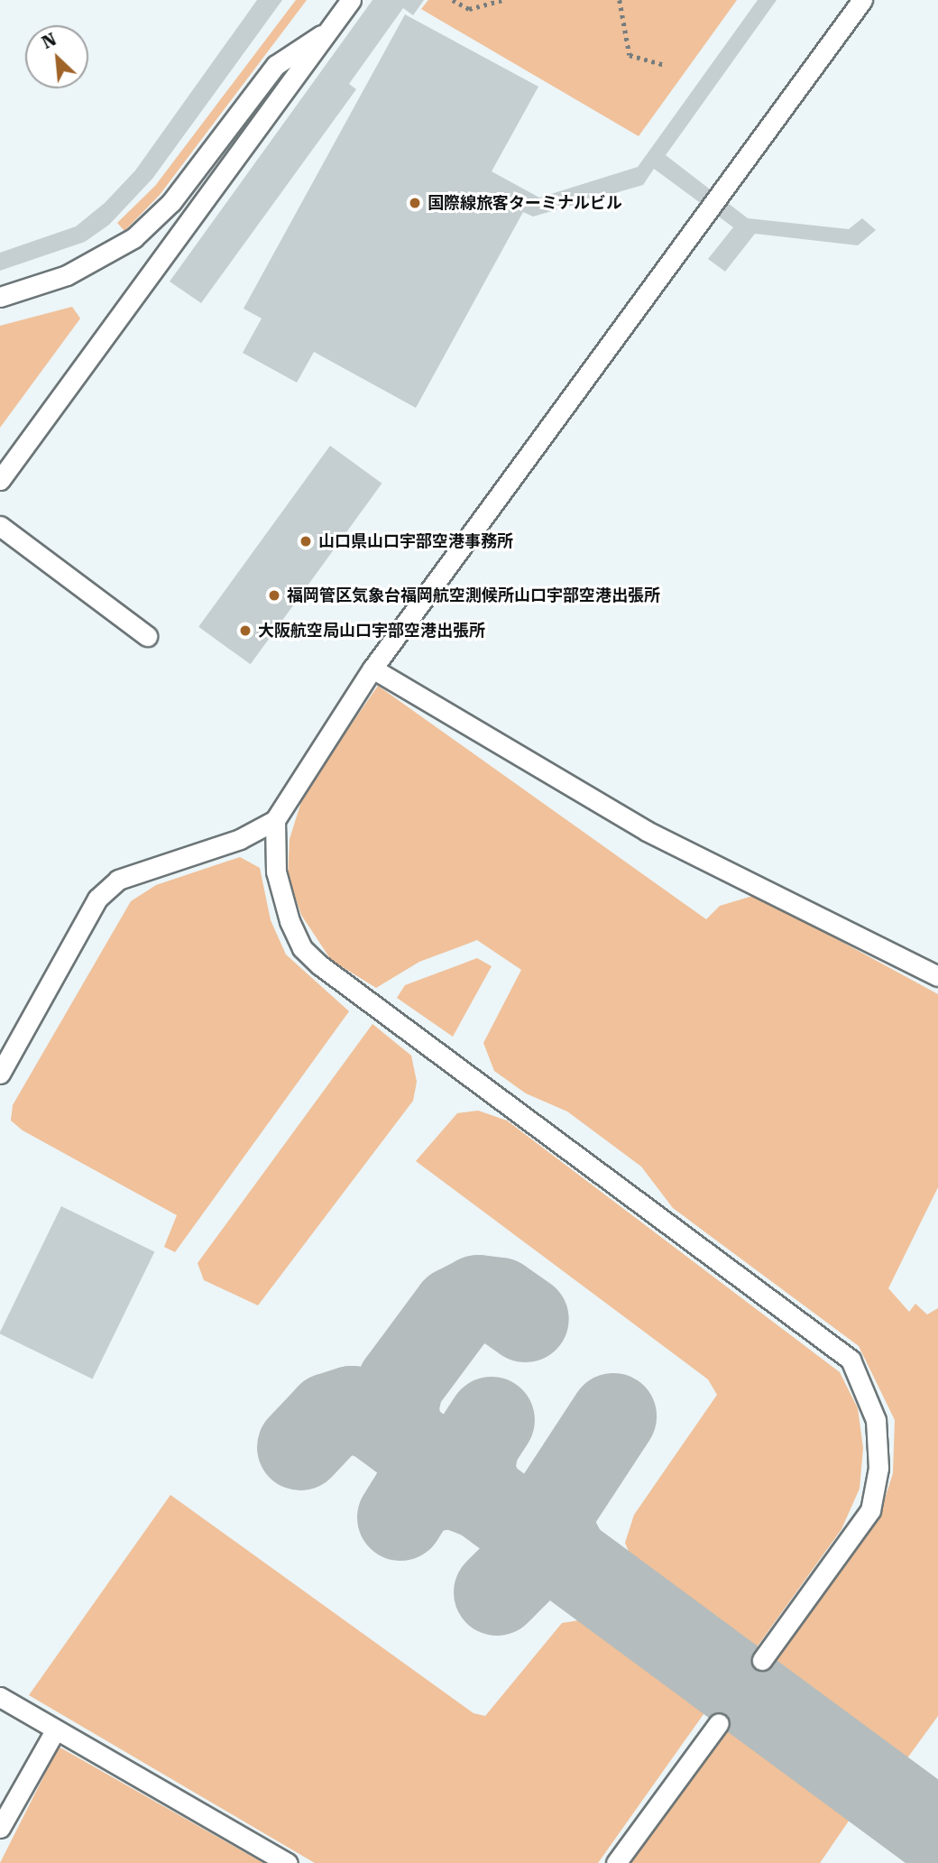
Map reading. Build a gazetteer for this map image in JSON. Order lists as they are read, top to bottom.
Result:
{
  "places": [
    "国際線旅客ターミナルビル",
    "山口県山口宇部空港事務所",
    "福岡管区気象台福岡航空測候所山口宇部空港出張所",
    "大阪航空局山口宇部空港出張所"
  ],
  "north": "top left"
}
